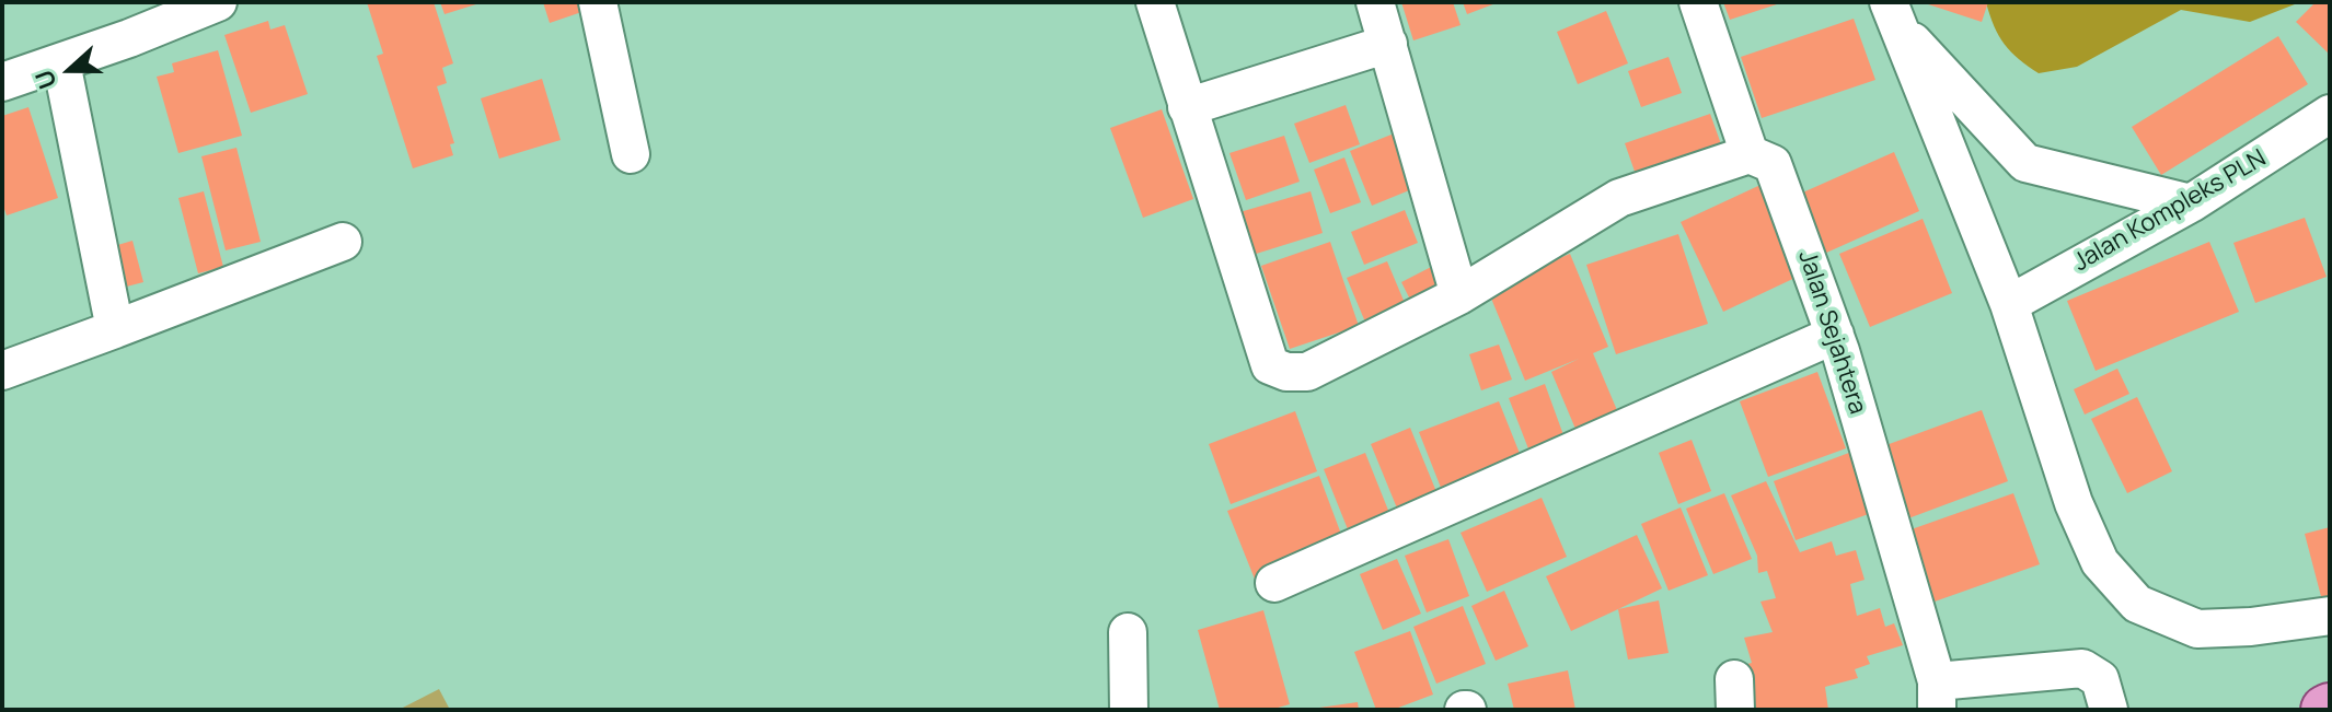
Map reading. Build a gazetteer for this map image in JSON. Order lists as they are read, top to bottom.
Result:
{
  "streets": {
    "street": ["Jalan Kompleks PLN", "Jalan Sejahtera"]
  },
  "north": "left"
}
